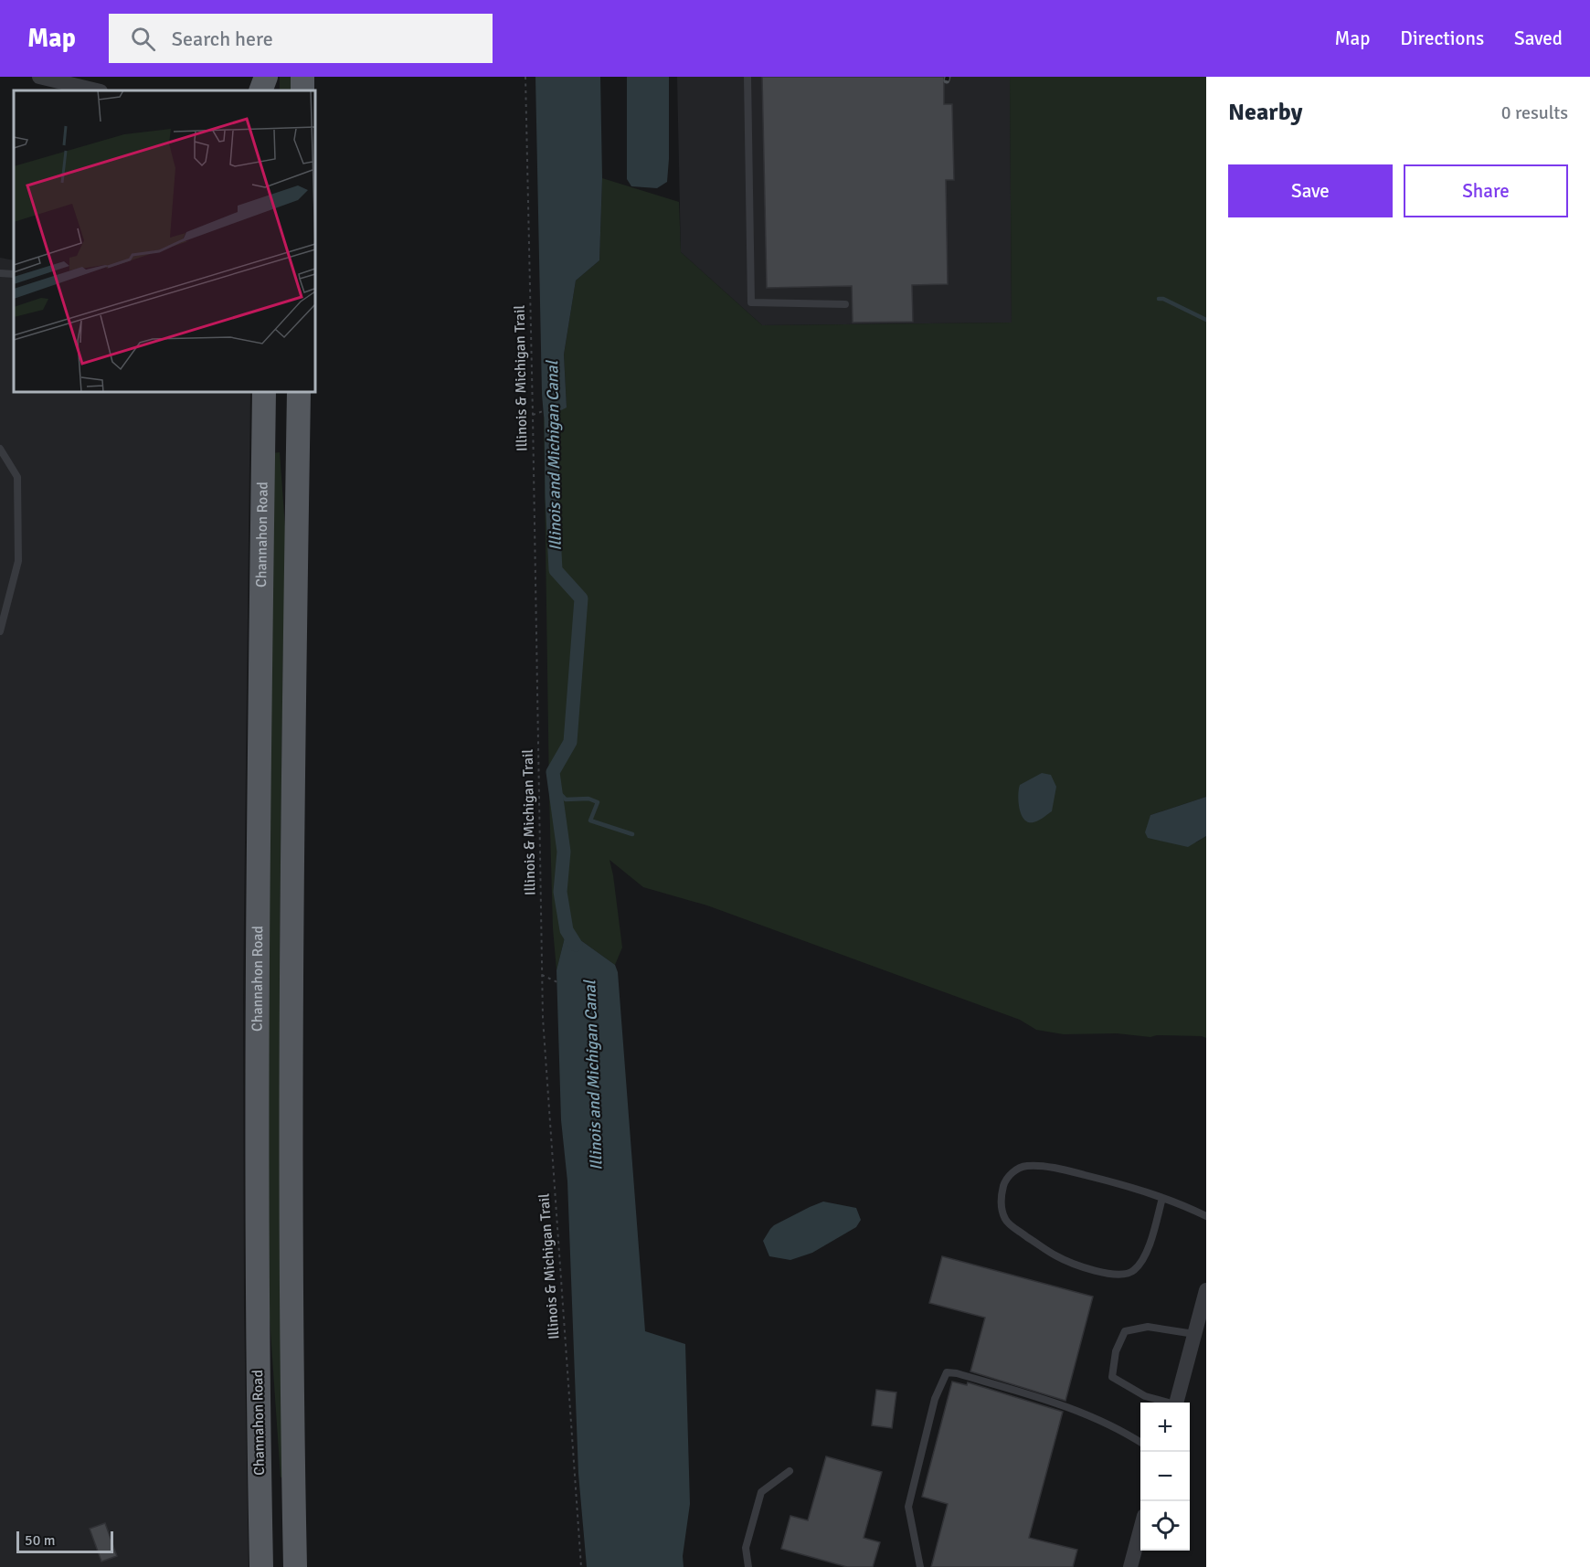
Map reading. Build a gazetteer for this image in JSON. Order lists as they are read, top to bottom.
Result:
{
  "streets": {
    "main road": ["Channahon Road"],
    "path": ["Illinois & Michigan Trail"]
  },
  "water": ["Illinois and Michigan Canal"],
  "scale_bar": "50 m",
  "page": {
    "header": "Map",
    "search": "Search here",
    "nav": ["Map", "Directions", "Saved"],
    "heading": ["Nearby", "0 results"],
    "buttons": ["Save", "Share"],
    "map_buttons": ["+", "−"],
    "scale": "50 m"
  }
}
